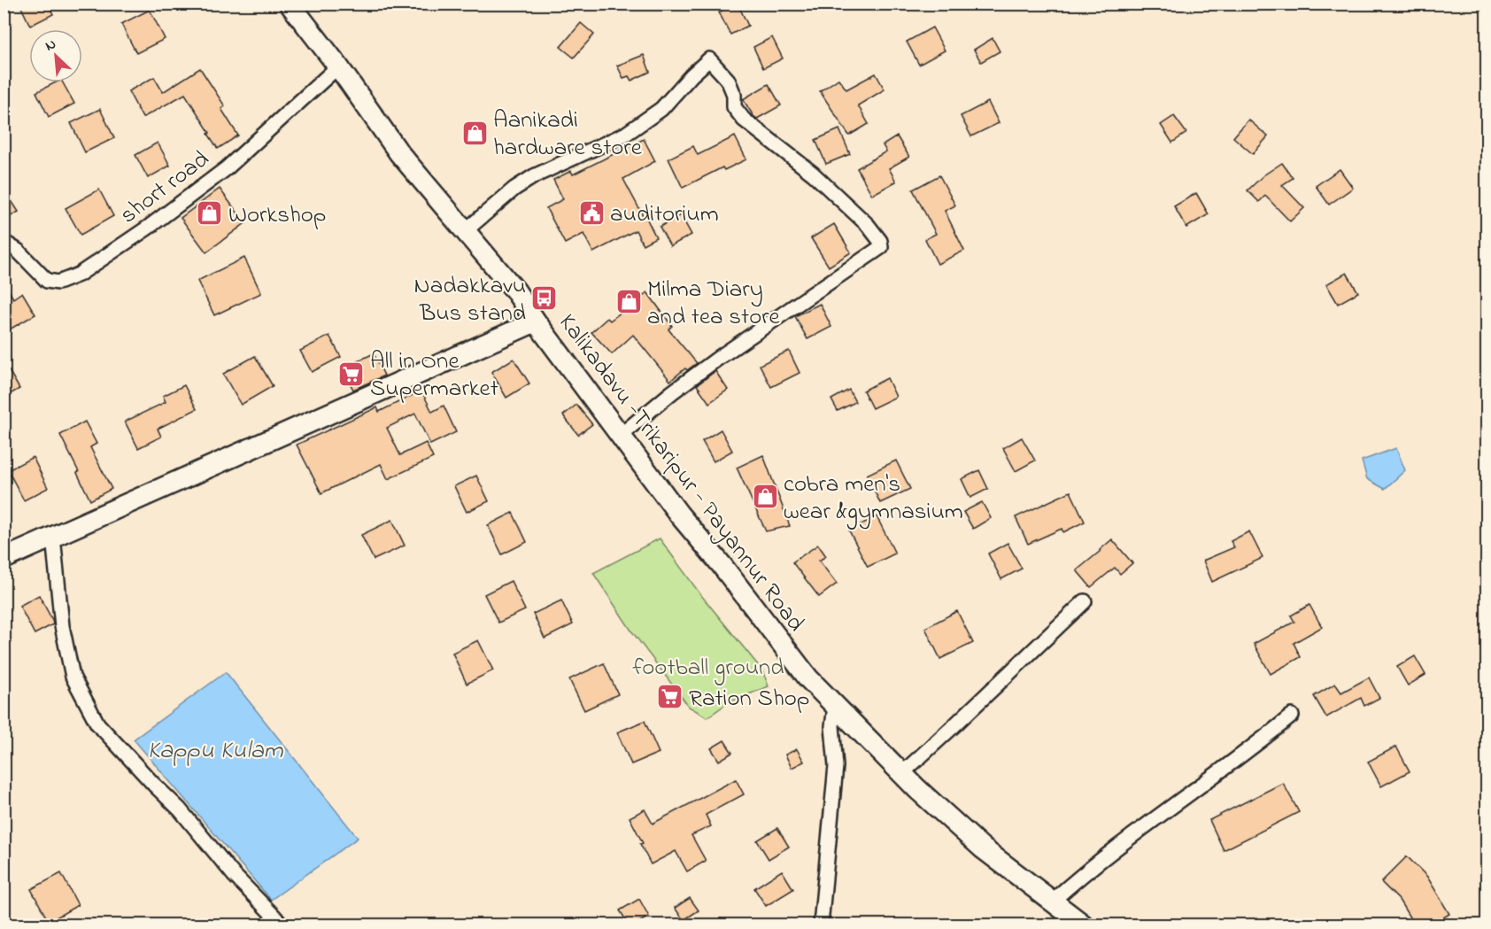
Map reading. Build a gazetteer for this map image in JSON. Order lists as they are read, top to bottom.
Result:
{
  "streets": {
    "main road": ["Kalikadavu -Trikaripur - Payannur Road"],
    "street": ["short road"]
  },
  "crossings": [
    ["short road", "Kalikadavu -Trikaripur - Payannur Road"]
  ],
  "water": ["Kappu Kulam"],
  "parks": ["football ground"],
  "places": {
    "shop": [
      "Aanikadi hardware store",
      "Workshop",
      "Milma Diary and tea store",
      "cobra men's wear &gymnasium"
    ],
    "public building": ["auditorium"],
    "bus stop": ["Nadakkavu Bus stand"],
    "supermarket": ["All in One Supermarket", "Ration Shop"]
  },
  "north": "top left"
}
